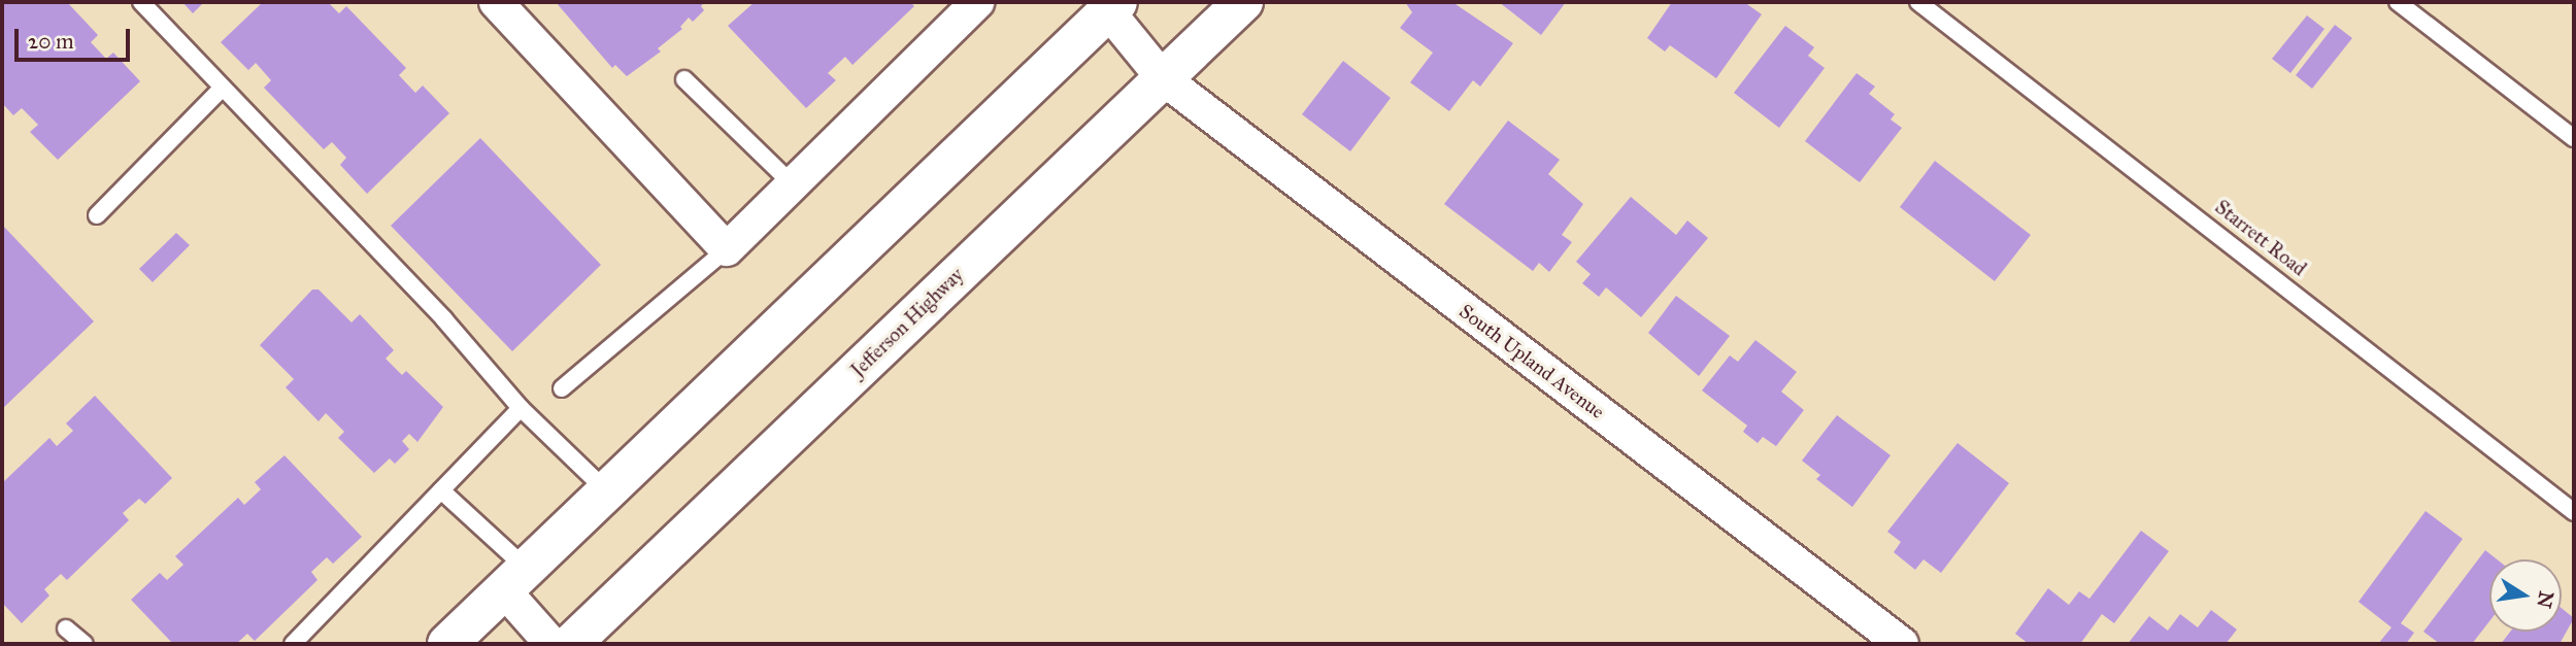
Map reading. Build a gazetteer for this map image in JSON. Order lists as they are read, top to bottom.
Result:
{
  "streets": {
    "main road": ["Jefferson Highway"],
    "street": ["South Upland Avenue"],
    "lane": ["Starrett Road"]
  },
  "crossings": [
    ["Jefferson Highway", "South Upland Avenue"]
  ],
  "scale_bar": "20 m",
  "north": "right"
}
